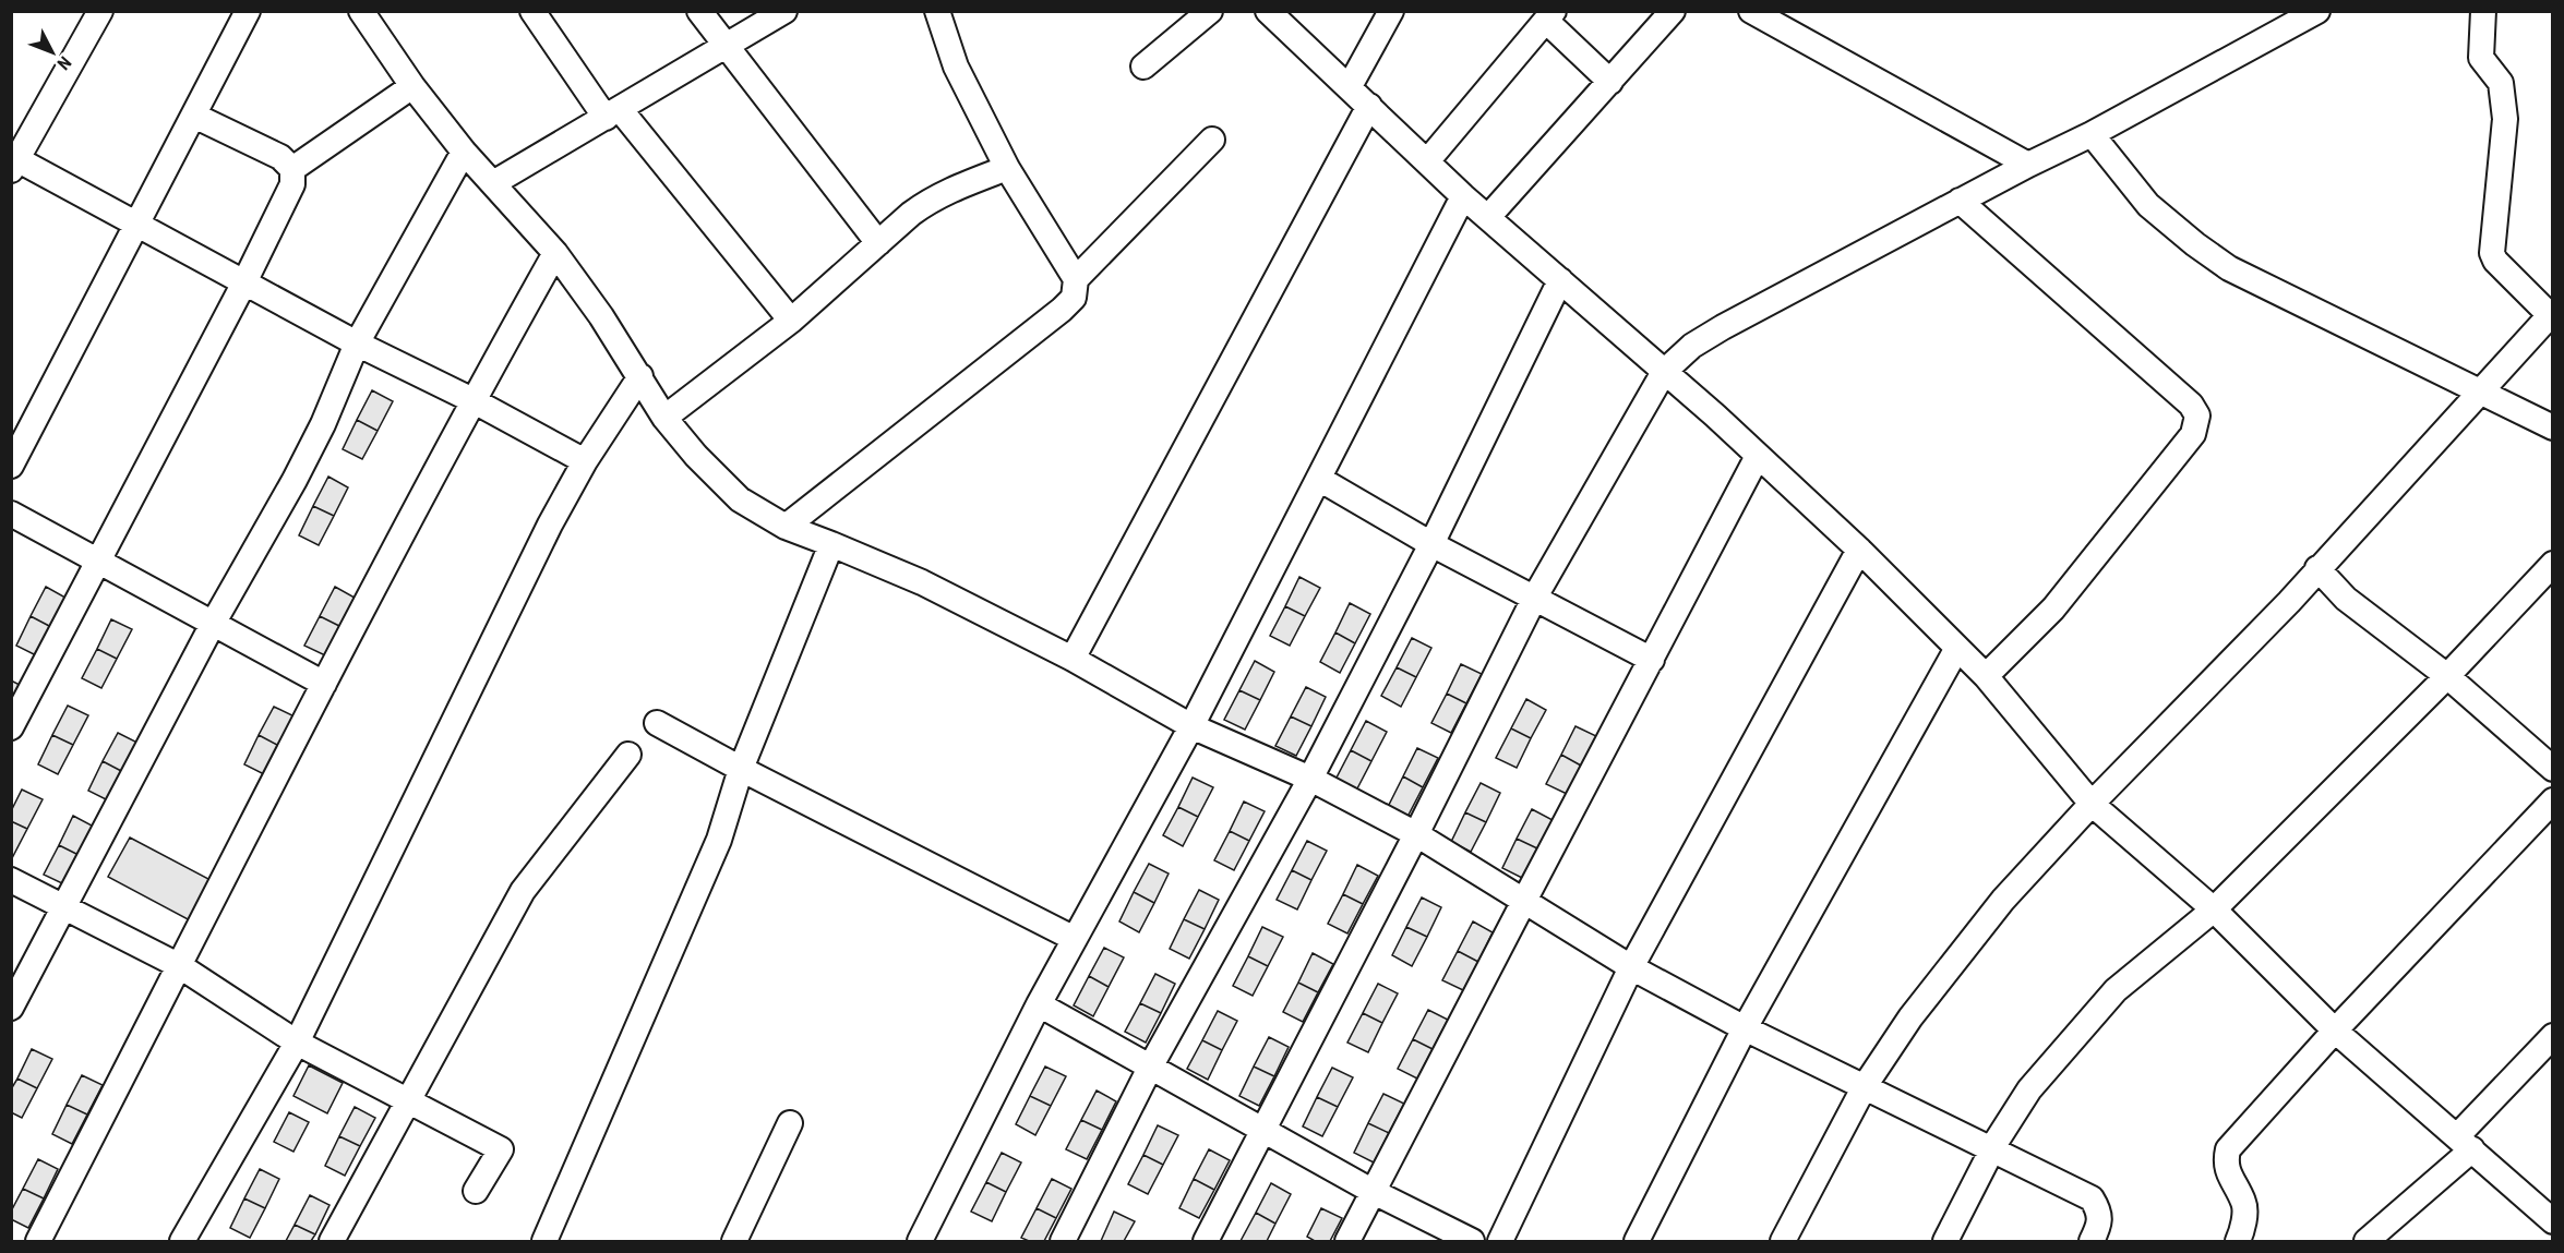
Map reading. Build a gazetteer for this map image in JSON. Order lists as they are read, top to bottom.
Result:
{
  "north": "bottom right"
}
